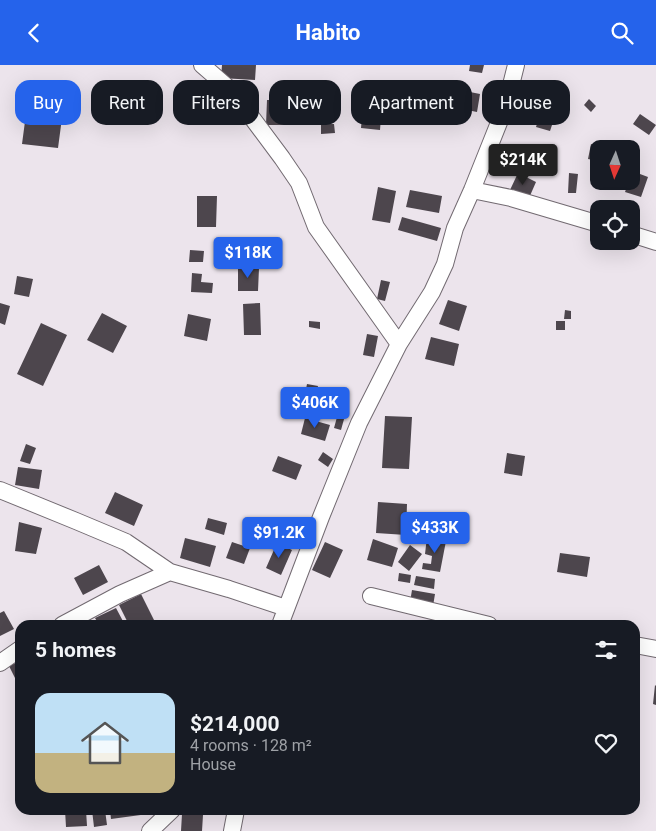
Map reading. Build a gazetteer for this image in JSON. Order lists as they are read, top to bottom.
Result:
{
  "north": "bottom",
  "page": {
    "header": "Habito",
    "chip": [
      "Buy",
      "Rent",
      "Filters",
      "New",
      "Apartment",
      "House"
    ],
    "price": [
      "$214K",
      "$118K",
      "$406K",
      "$433K",
      "$91.2K"
    ],
    "heading": "5 homes",
    "list": [
      {
        "name": "$214,000",
        "note": "4 rooms · 128 m² · House"
      }
    ]
  }
}
